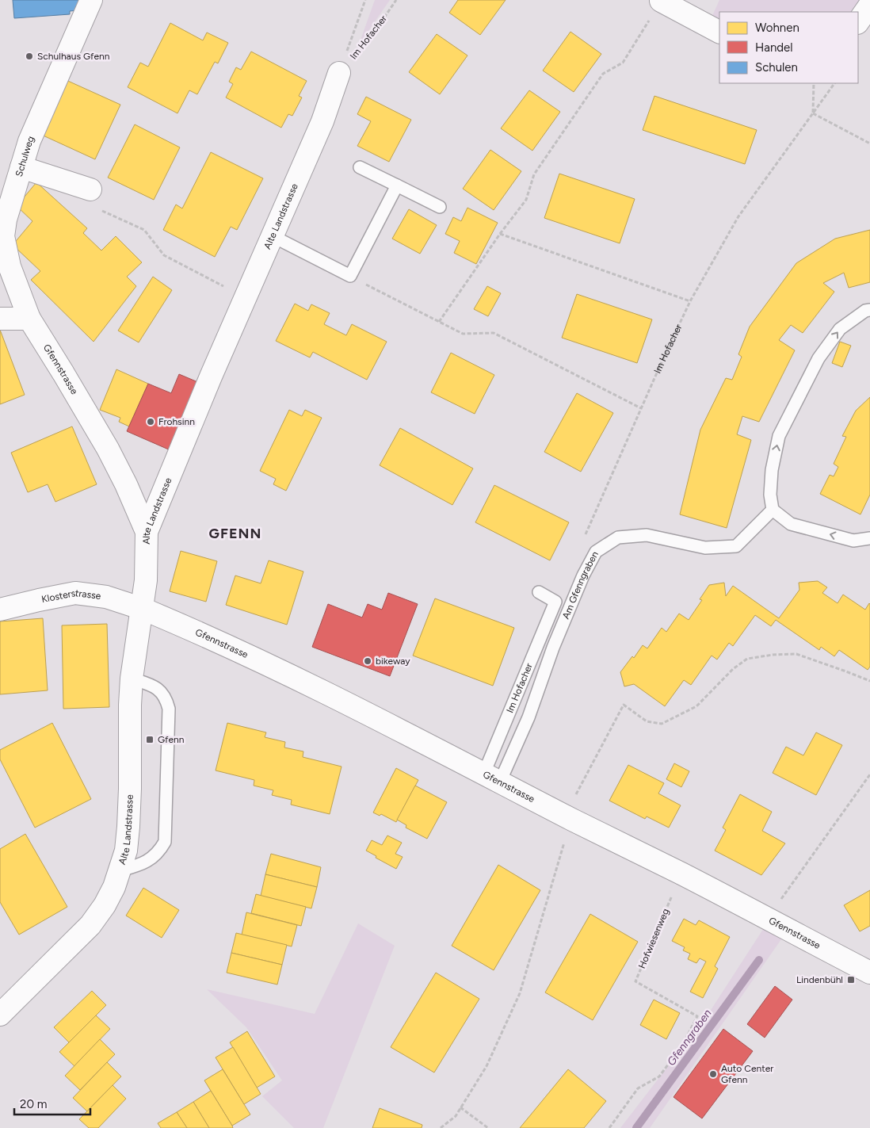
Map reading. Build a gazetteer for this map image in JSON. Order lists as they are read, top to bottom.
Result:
{
  "streets": {
    "street": [
      "Schulweg",
      "Alte Landstrasse",
      "Gfennstrasse",
      "Klosterstrasse"
    ],
    "lane": ["Im Hofacher", "Am Gfenngraben"],
    "path": ["Hofwiesenweg"]
  },
  "crossings": [
    ["Im Hofacher", "Alte Landstrasse"],
    ["Im Hofacher", "Gfennstrasse"],
    ["Im Hofacher", "Am Gfenngraben"],
    ["Schulweg", "Gfennstrasse"],
    ["Alte Landstrasse", "Gfennstrasse"],
    ["Alte Landstrasse", "Klosterstrasse"],
    ["Gfennstrasse", "Am Gfenngraben"],
    ["Gfennstrasse", "Klosterstrasse"],
    ["Gfennstrasse", "Hofwiesenweg"]
  ],
  "districts": ["GFENN"],
  "water": ["Gfenngraben"],
  "places": {
    "other": [
      "Schulhaus Gfenn",
      "Frohsinn",
      "bikeway",
      "Auto Center Gfenn"
    ],
    "transit": ["Gfenn", "Lindenbühl"]
  },
  "legend": ["Wohnen", "Handel", "Schulen"],
  "scale_bar": "20 m"
}
